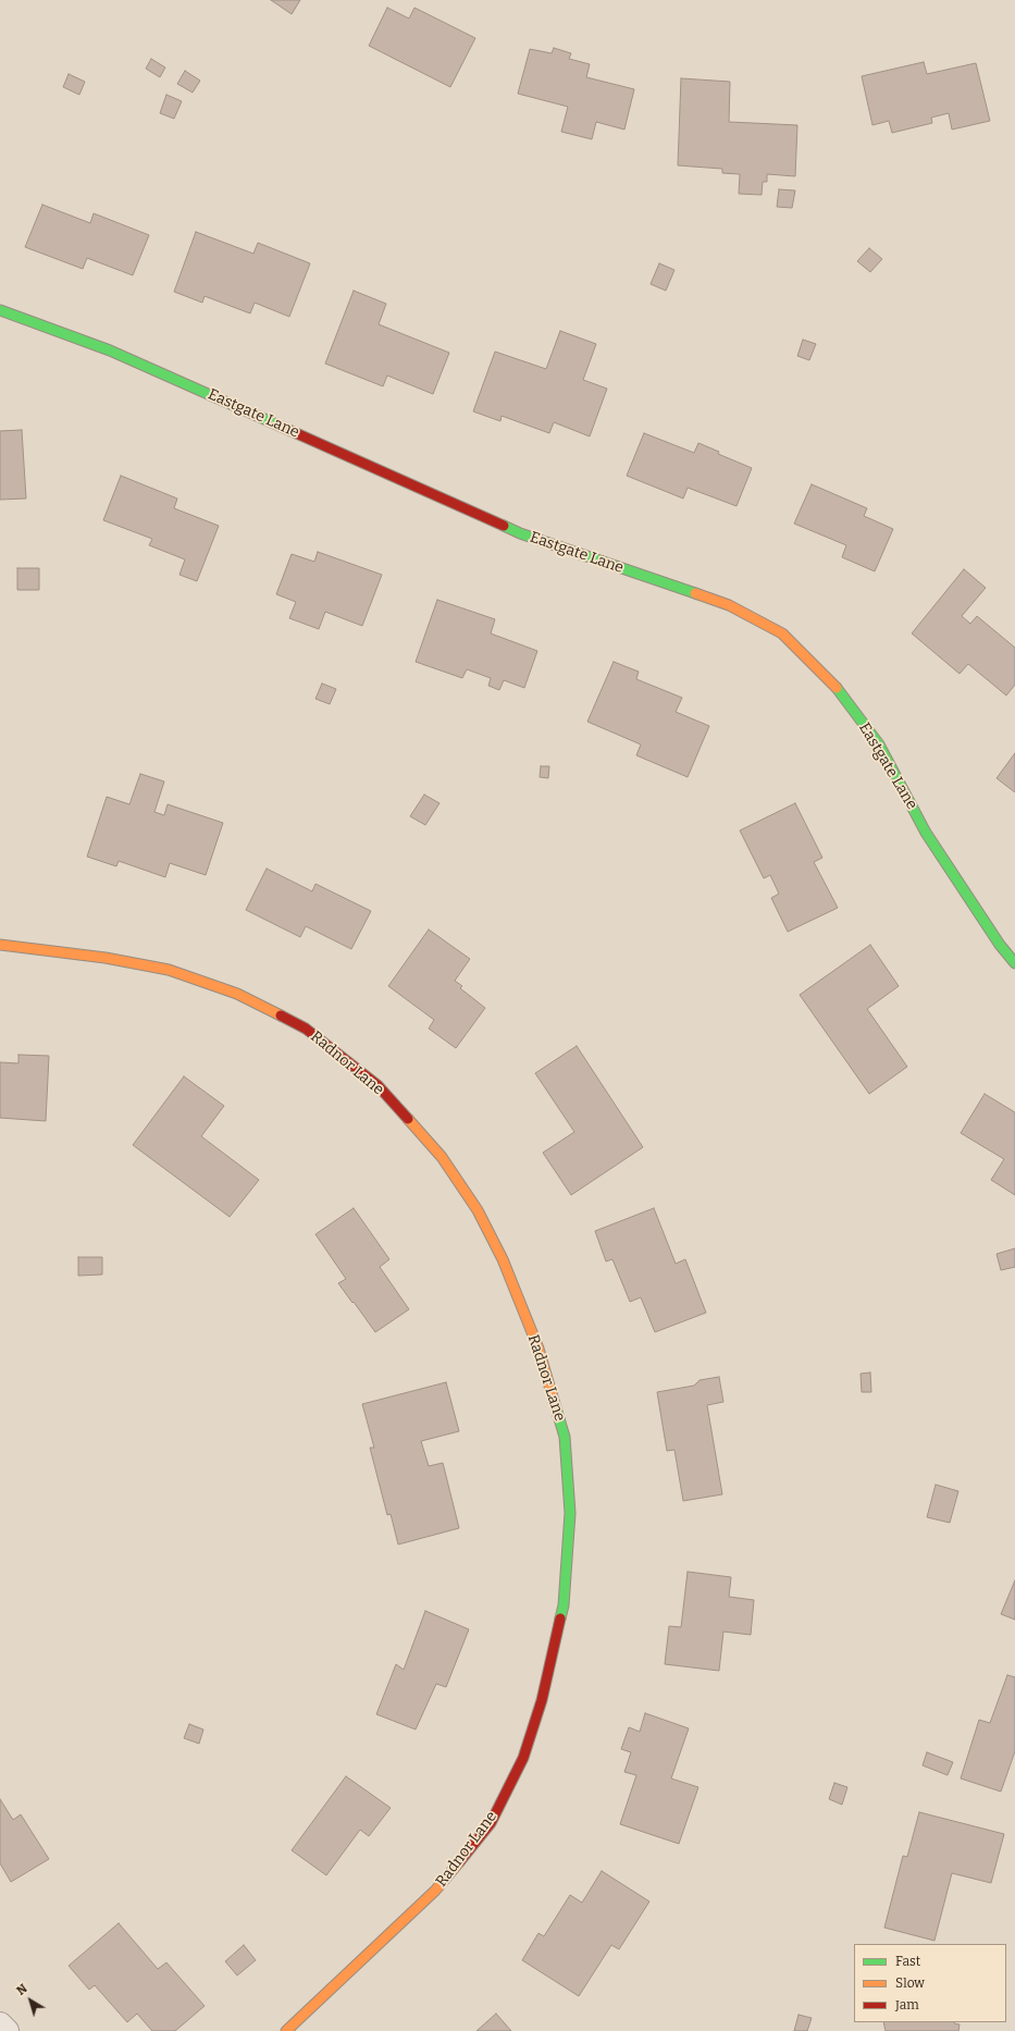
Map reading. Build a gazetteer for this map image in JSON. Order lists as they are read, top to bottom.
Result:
{
  "streets": {
    "street": ["Eastgate Lane", "Radnor Lane"]
  },
  "legend": ["Fast", "Slow", "Jam"],
  "north": "top left"
}
